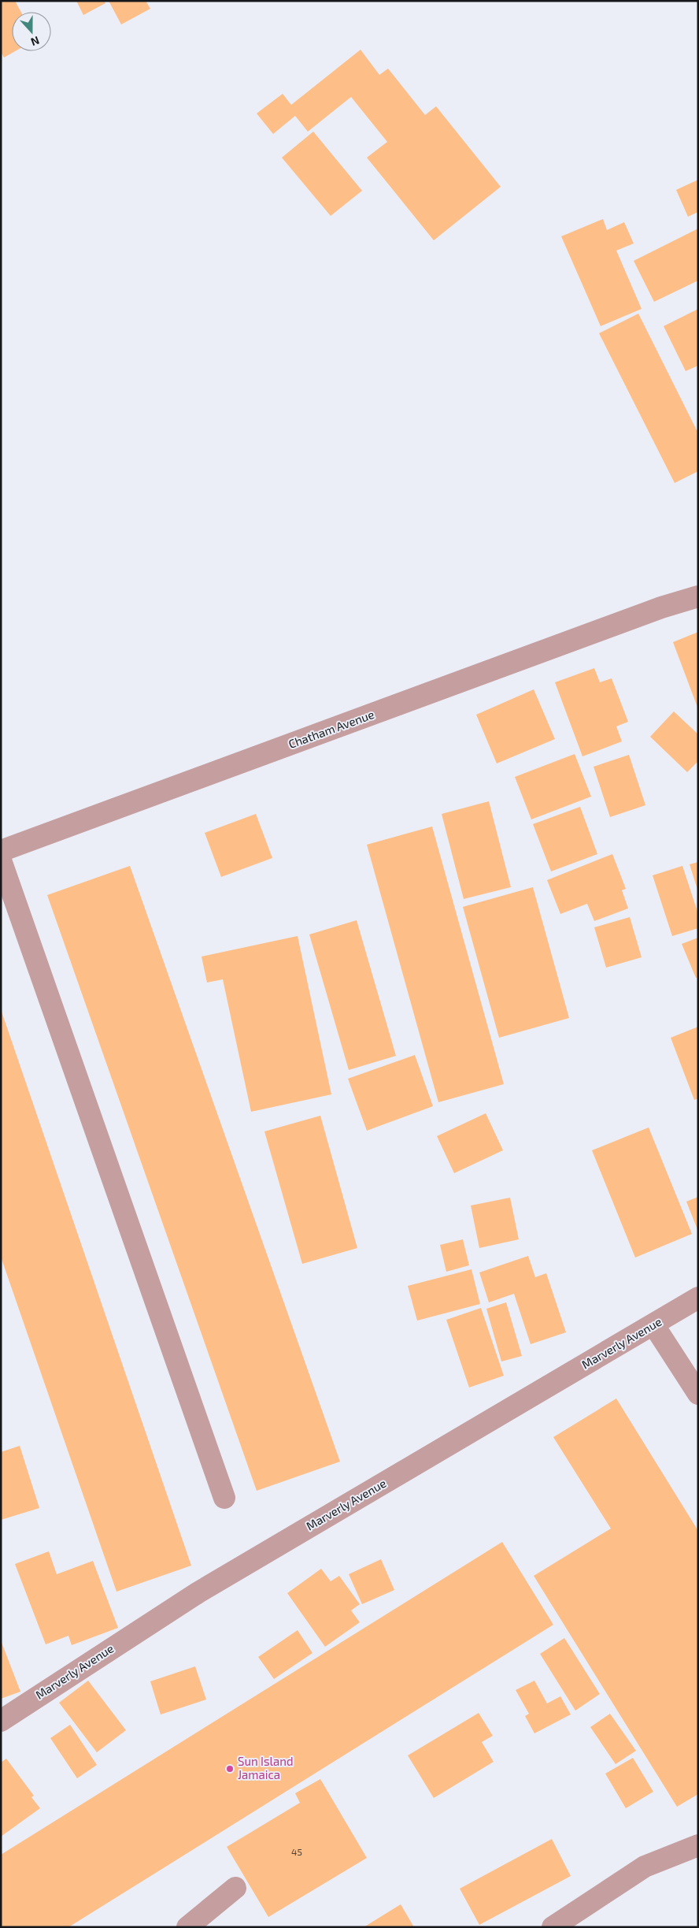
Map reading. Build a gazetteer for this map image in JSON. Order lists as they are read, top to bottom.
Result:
{
  "streets": {
    "street": ["Chatham Avenue", "Marverly Avenue"]
  },
  "places": ["Sun Island Jamaica"],
  "house_numbers": ["45"],
  "north": "bottom"
}
